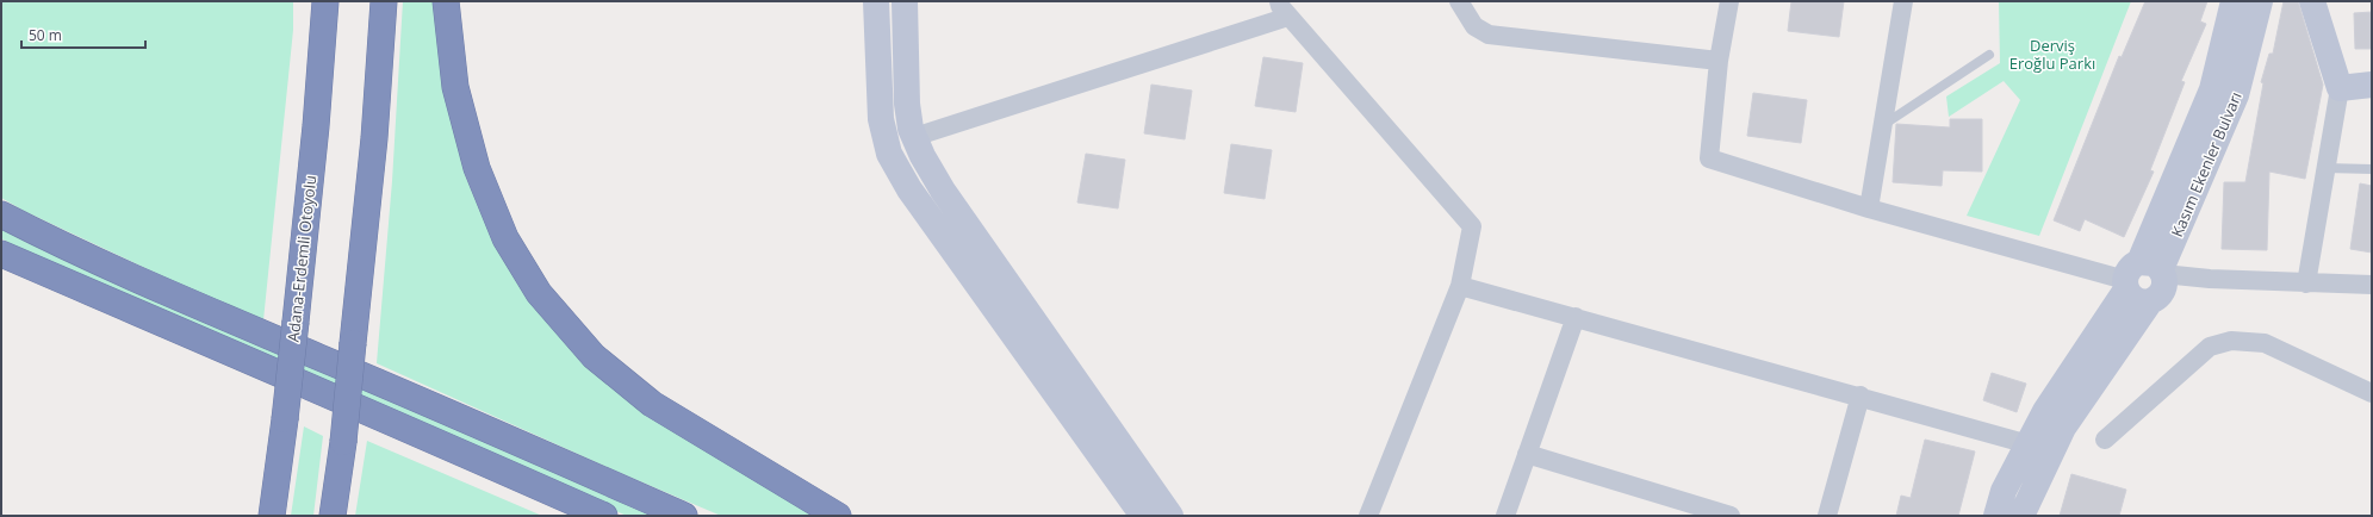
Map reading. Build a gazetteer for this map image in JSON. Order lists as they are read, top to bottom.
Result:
{
  "streets": {
    "highway": ["Adana-Erdemli Otoyolu"],
    "street": ["Kasım Ekenler Bulvarı"]
  },
  "parks": ["Derviş Eroğlu Parkı"],
  "scale_bar": "50 m"
}
